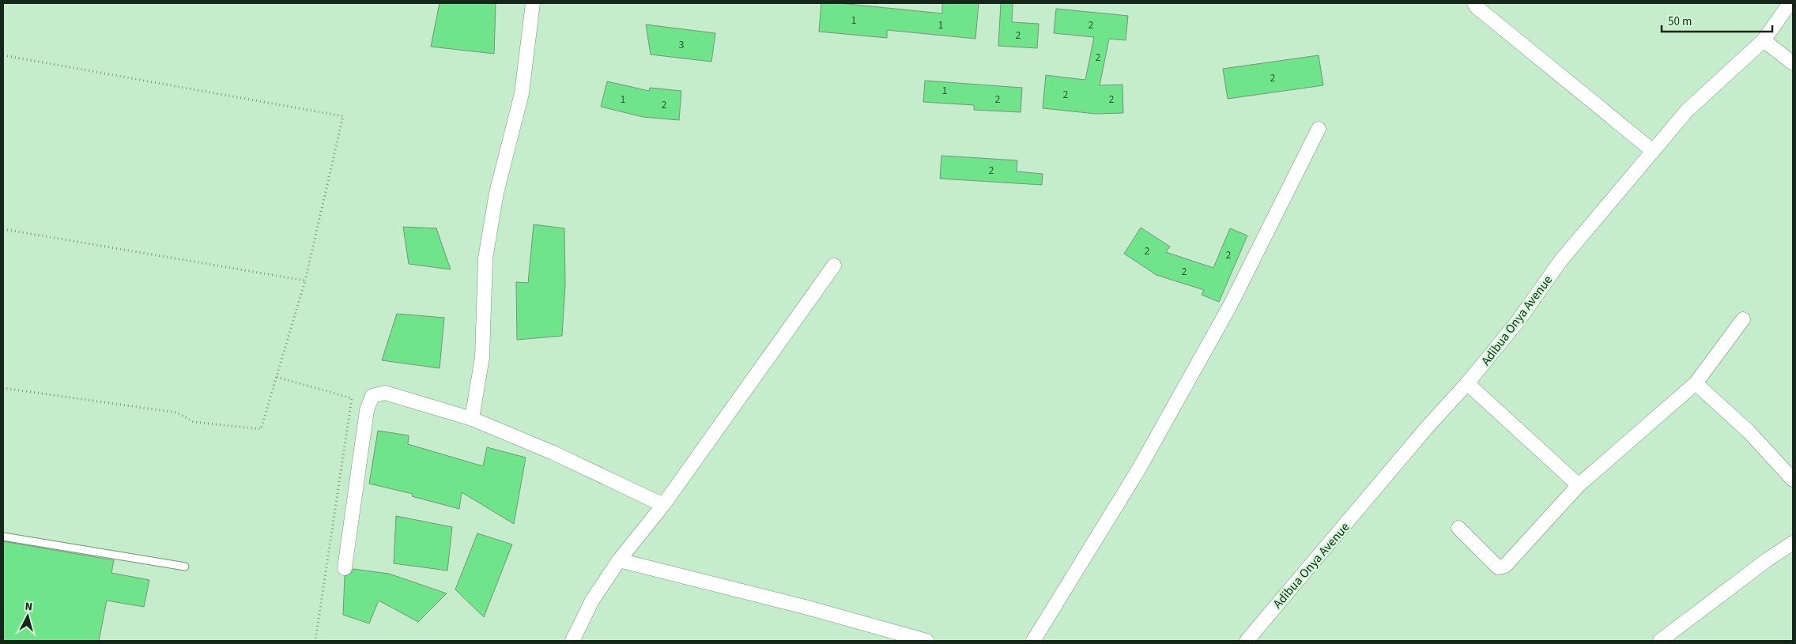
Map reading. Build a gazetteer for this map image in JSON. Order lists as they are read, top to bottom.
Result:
{
  "streets": {
    "street": ["Adibua Onya Avenue"]
  },
  "house_numbers": [
    "1",
    "1",
    "2",
    "2",
    "3",
    "2",
    "2",
    "1",
    "2",
    "1",
    "2",
    "2",
    "2",
    "2",
    "2",
    "2",
    "2"
  ],
  "scale_bar": "50 m",
  "north": "top"
}
